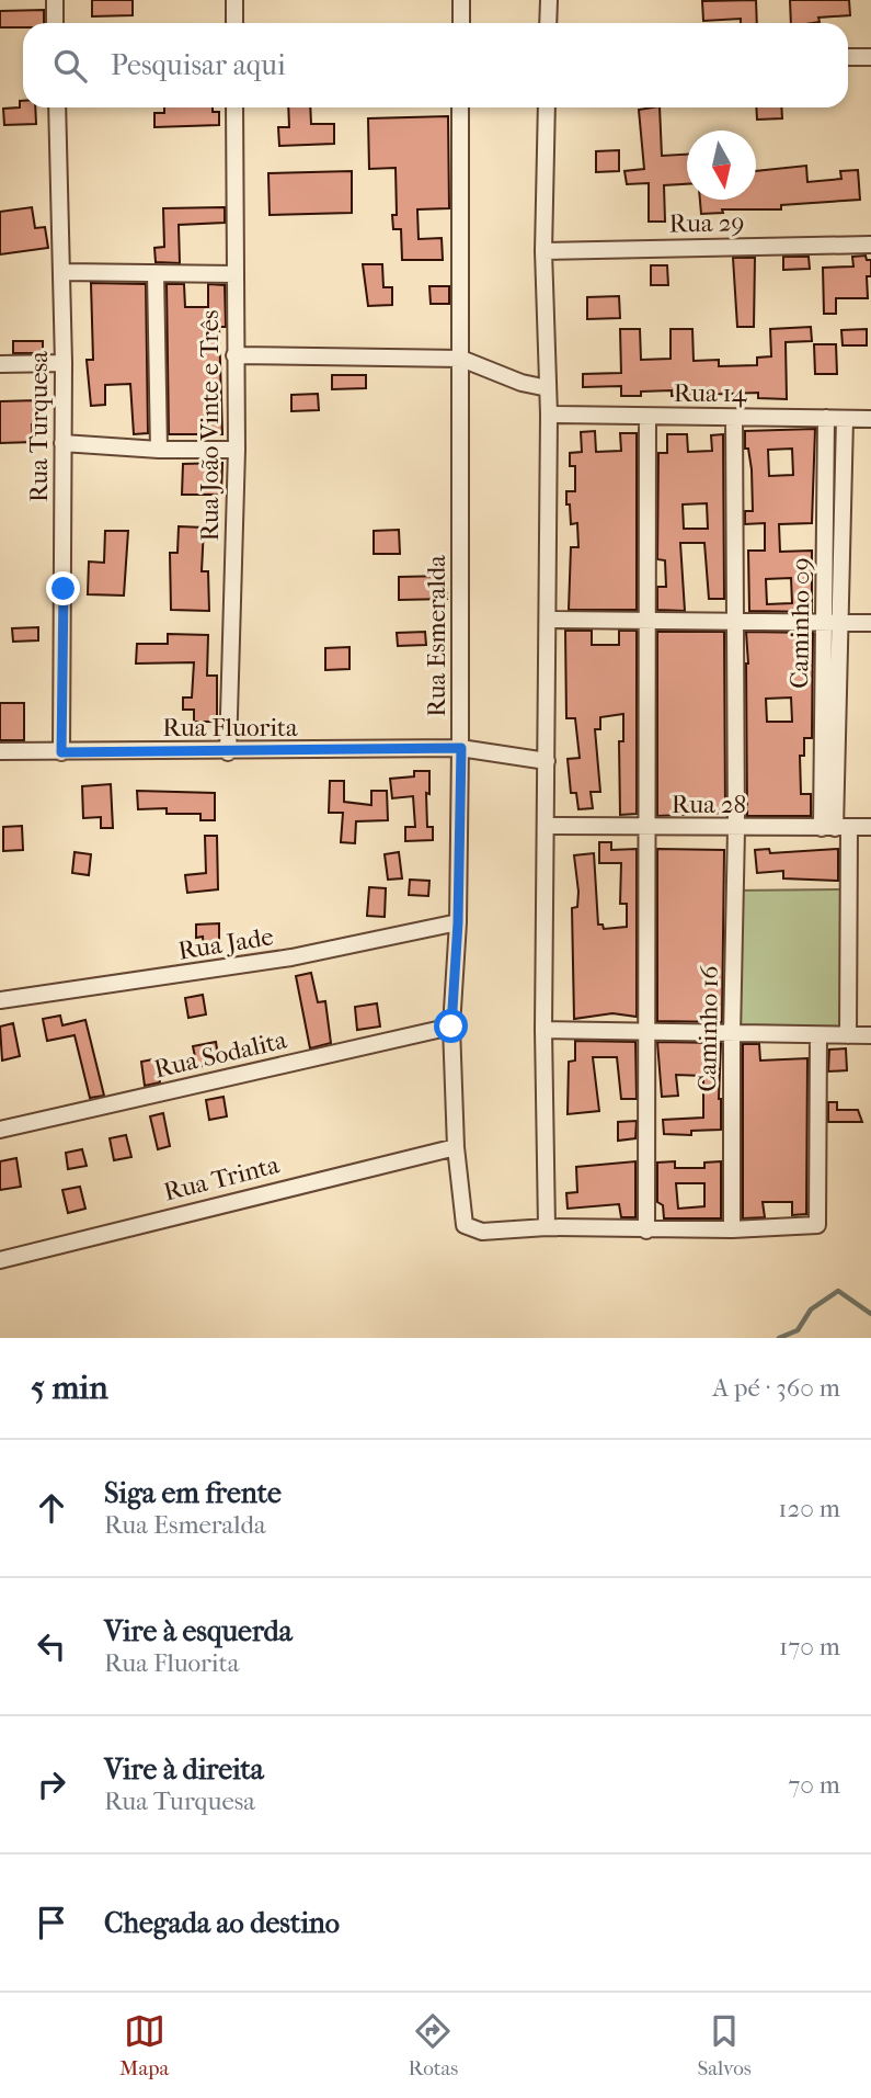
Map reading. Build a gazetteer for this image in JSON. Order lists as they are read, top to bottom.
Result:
{
  "streets": {
    "street": [
      "Rua 29",
      "Rua 14",
      "Rua João Vinte e Três",
      "Rua Turquesa",
      "Caminho 09",
      "Rua Esmeralda",
      "Rua Fluorita",
      "Rua 28",
      "Rua Jade",
      "Caminho 16",
      "Rua Sodalita",
      "Rua Trinta"
    ]
  },
  "crossings": [
    ["Rua 14", "Caminho 09"],
    ["Rua 14", "Caminho 16"],
    ["Rua João Vinte e Três", "Rua Fluorita"],
    ["Rua Turquesa", "Rua Fluorita"],
    ["Caminho 09", "Rua 28"],
    ["Rua Esmeralda", "Rua Fluorita"],
    ["Rua Esmeralda", "Rua Jade"],
    ["Rua Esmeralda", "Rua Sodalita"],
    ["Rua Esmeralda", "Rua Trinta"],
    ["Rua 28", "Caminho 16"]
  ],
  "north": "bottom",
  "page": {
    "search": "Pesquisar aqui",
    "heading": ["5 min", "A pé · 360 m"],
    "list": [
      ["Siga em frente", "Rua Esmeralda", "120 m"],
      ["Vire à esquerda", "Rua Fluorita", "170 m"],
      ["Vire à direita", "Rua Turquesa", "70 m"],
      "Chegada ao destino"
    ],
    "nav": ["Mapa", "Rotas", "Salvos"]
  }
}
